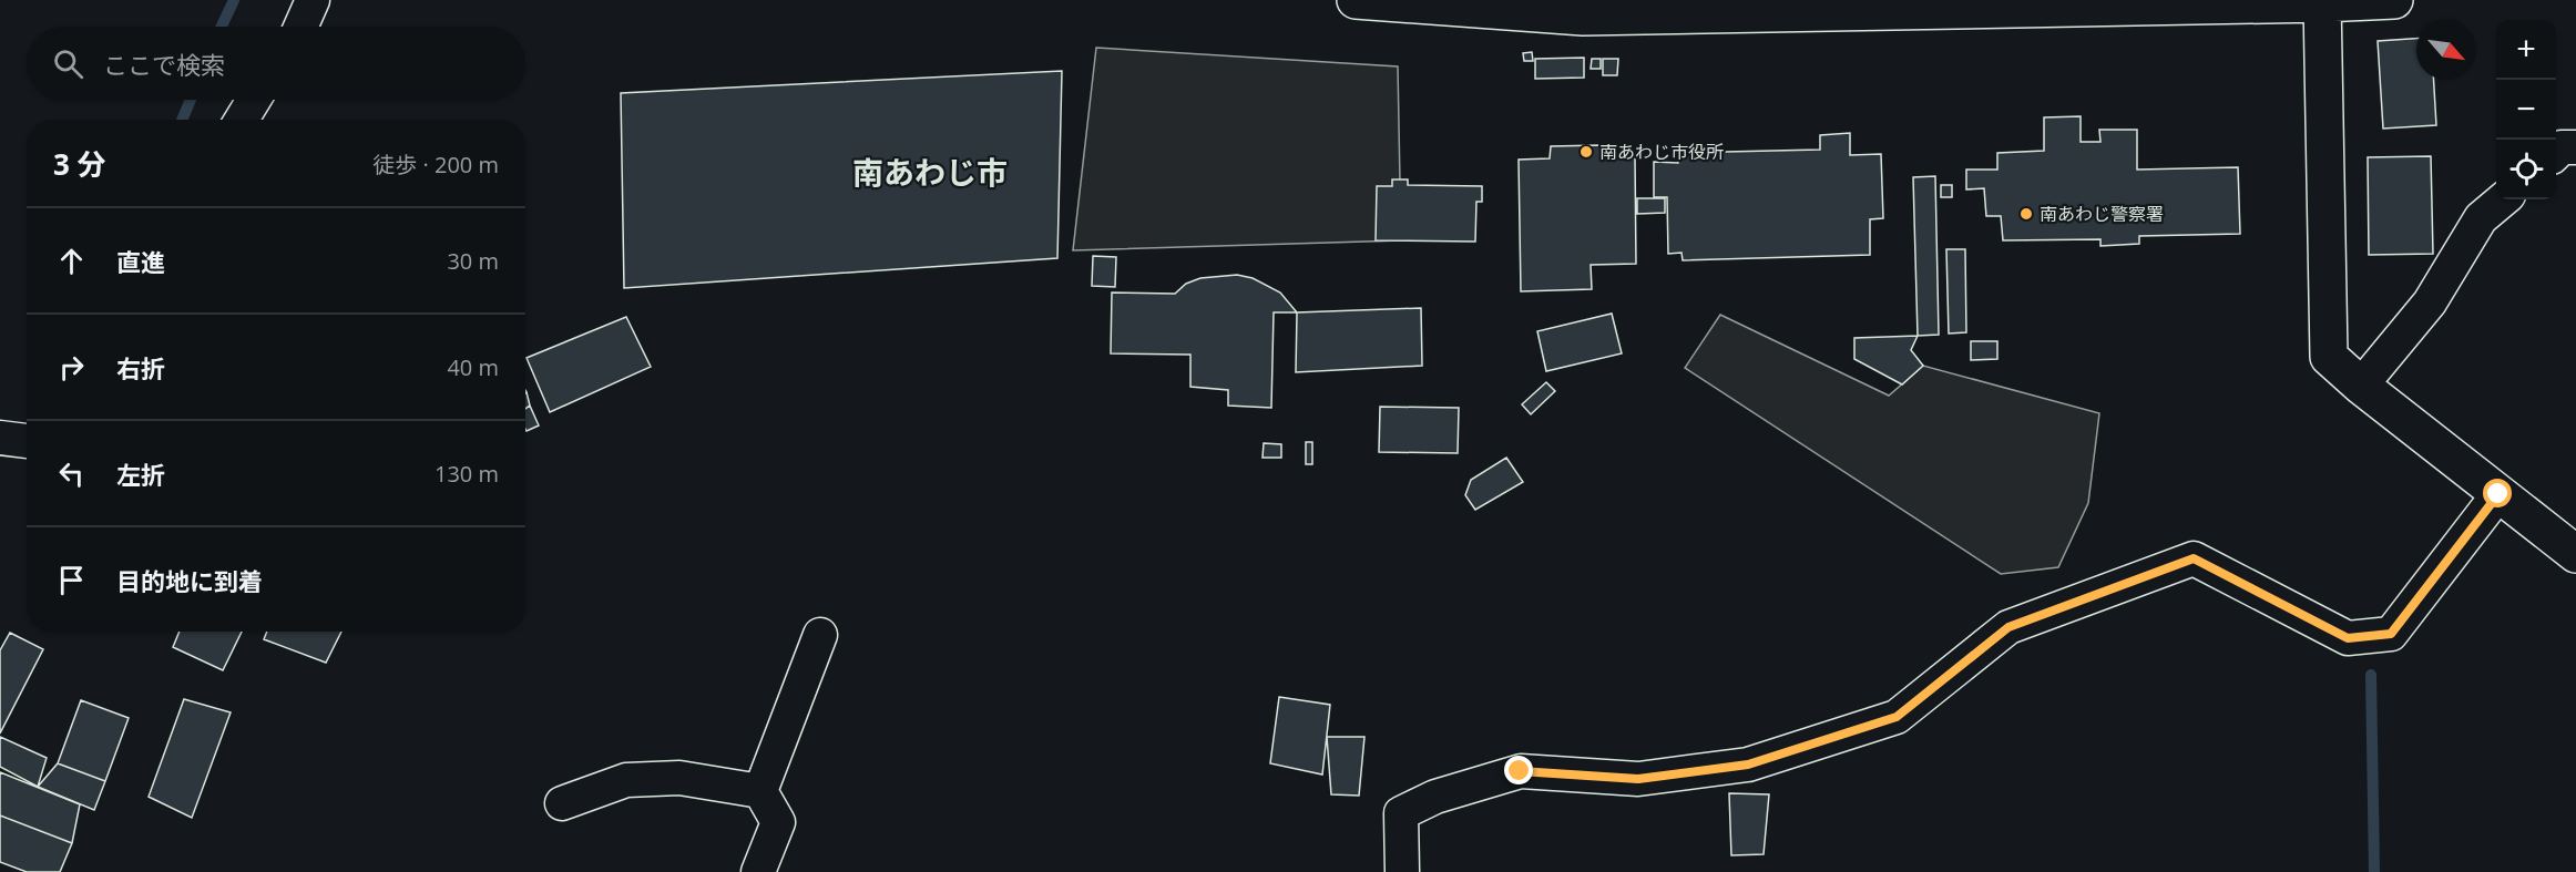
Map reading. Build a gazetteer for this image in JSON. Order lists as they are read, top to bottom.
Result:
{
  "districts": ["南あわじ市"],
  "places": ["南あわじ市役所", "南あわじ警察署"],
  "north": "bottom right",
  "page": {
    "map_buttons": ["+", "−"],
    "search": "ここで検索",
    "heading": ["3 分", "徒歩 · 200 m"],
    "list": [
      ["直進", "30 m"],
      ["右折", "40 m"],
      ["左折", "130 m"],
      "目的地に到着"
    ]
  }
}
